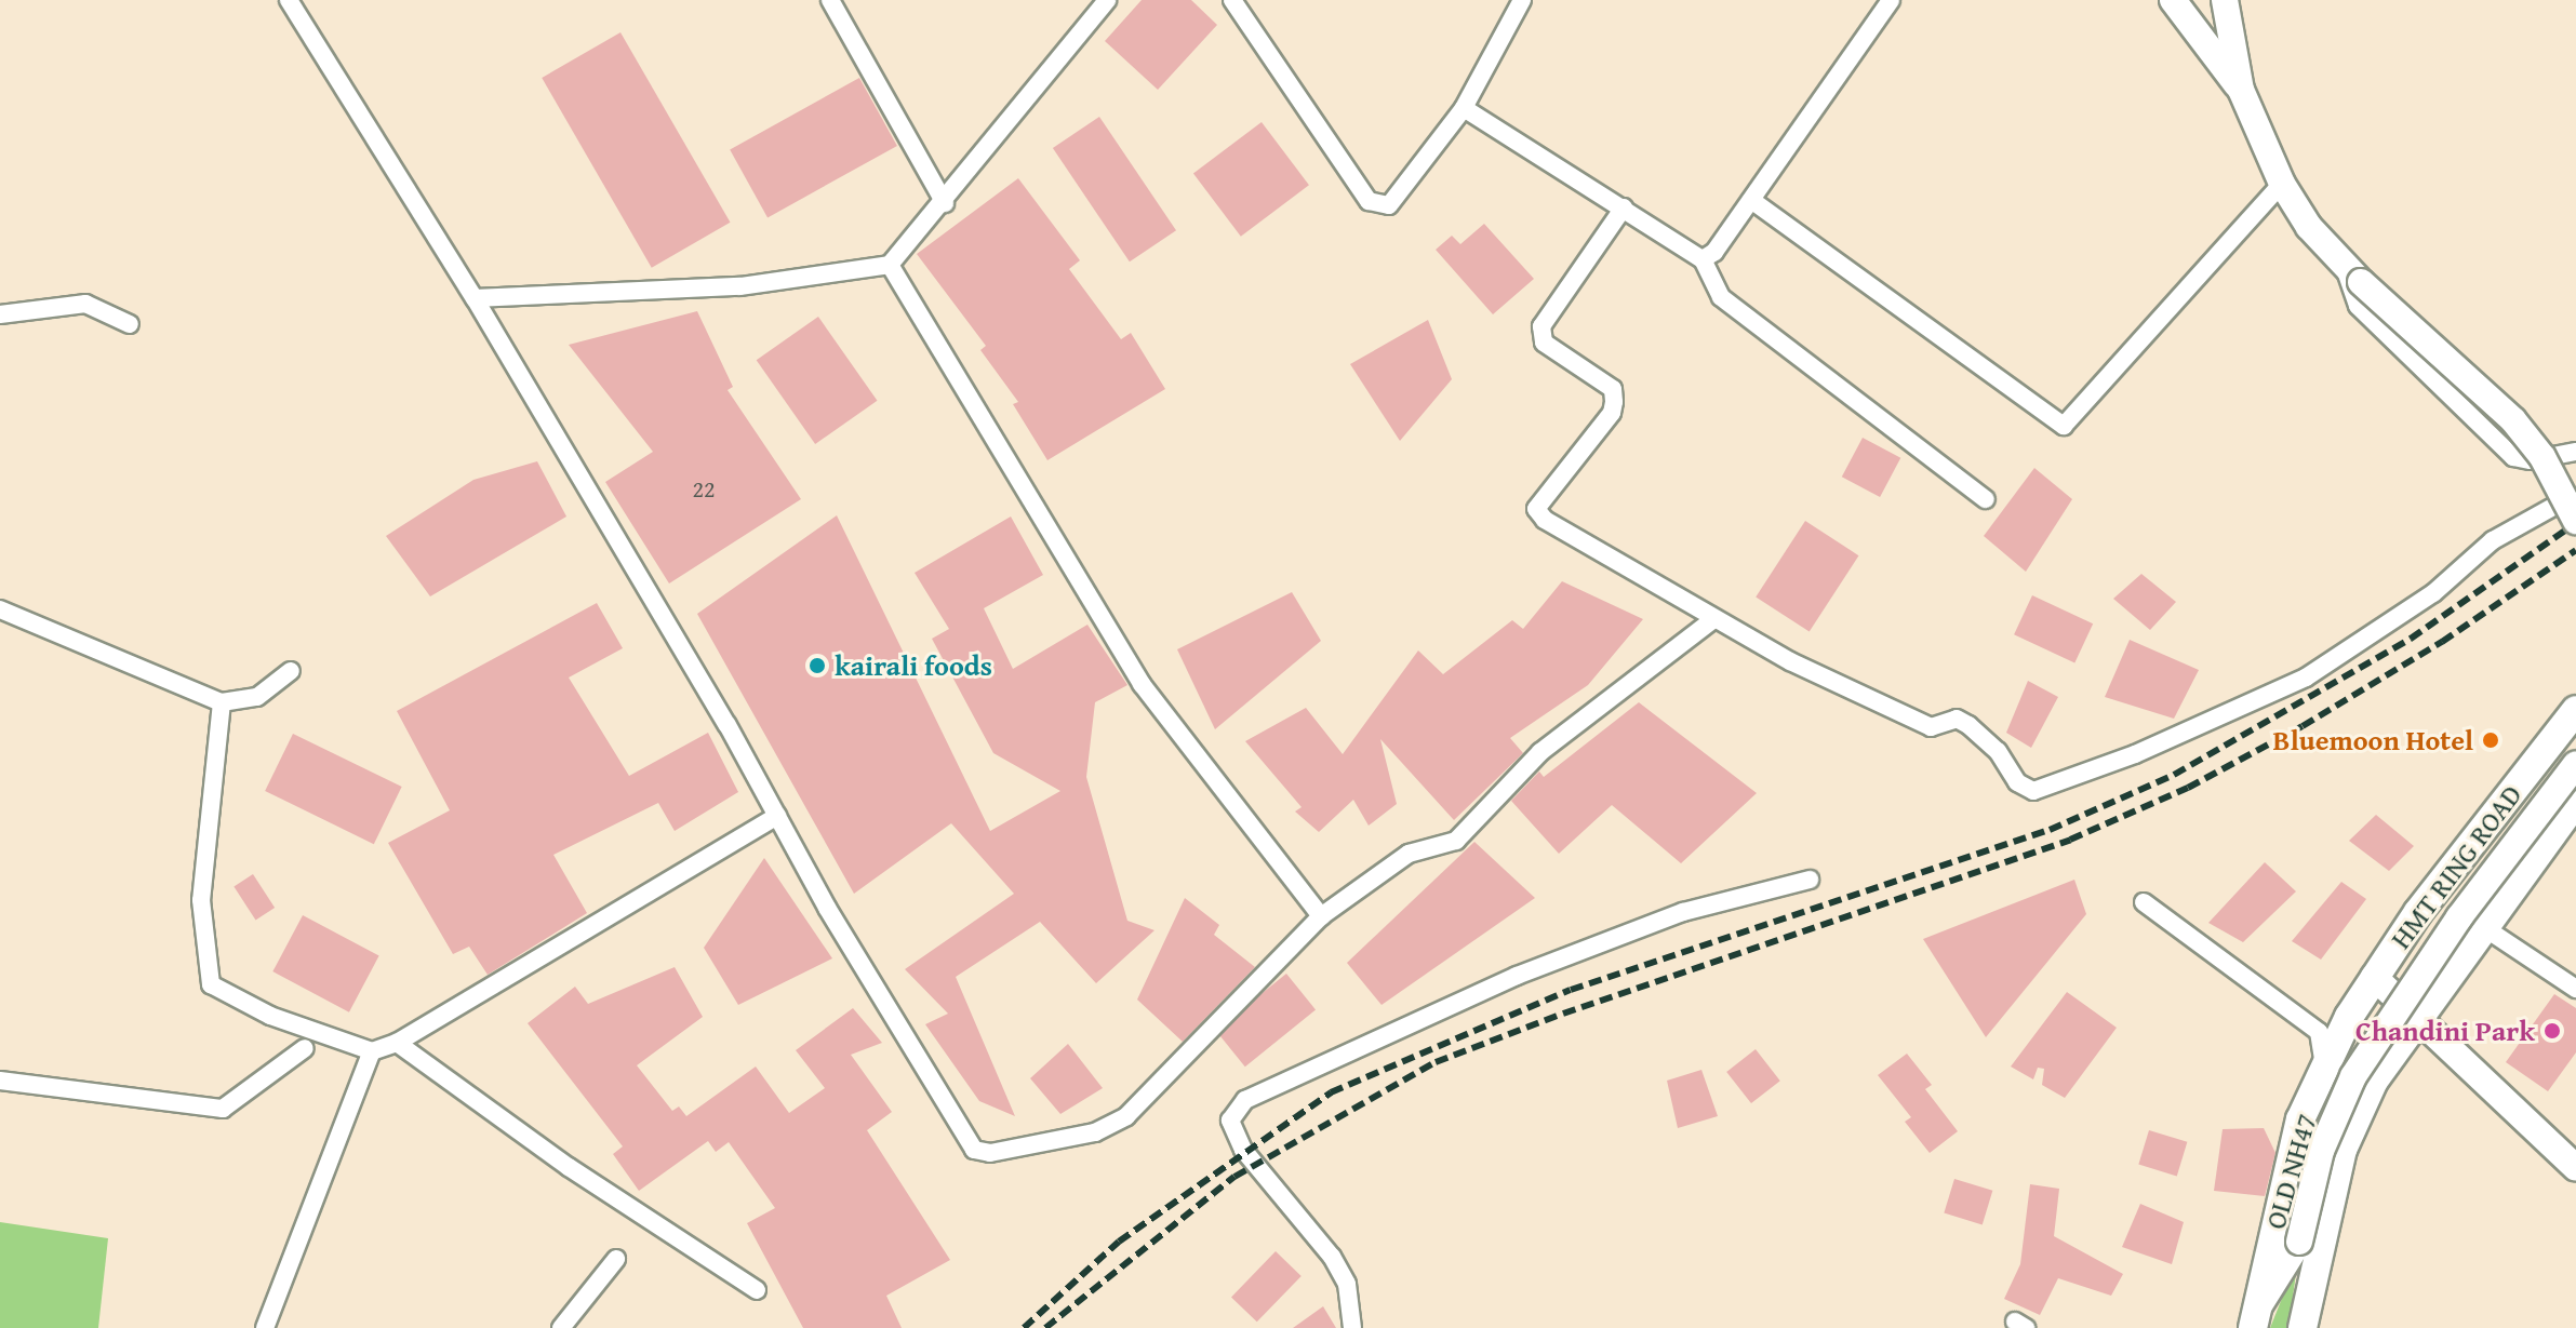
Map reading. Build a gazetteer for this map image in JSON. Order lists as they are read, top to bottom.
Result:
{
  "streets": {
    "main road": ["HMT RING ROAD", "OLD NH47"]
  },
  "crossings": [
    ["HMT RING ROAD", "OLD NH47"]
  ],
  "places": ["kairali foods", "Bluemoon Hotel", "Chandini Park"],
  "house_numbers": ["22"]
}
